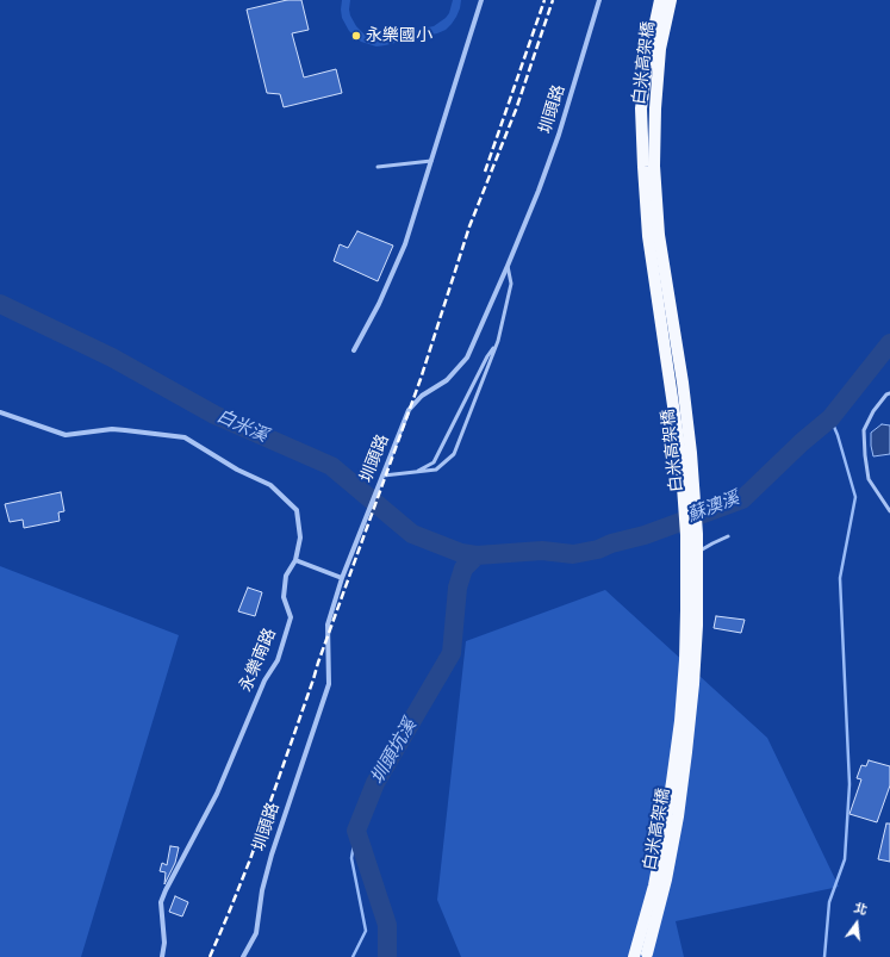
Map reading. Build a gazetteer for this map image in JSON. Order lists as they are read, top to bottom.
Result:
{
  "streets": {
    "main road": ["白米高架橋"],
    "street": ["圳頭路", "永樂南路"]
  },
  "water": ["白米溪", "蘇澳溪", "圳頭坑溪"],
  "places": ["永樂國小"],
  "north": "top"
}
